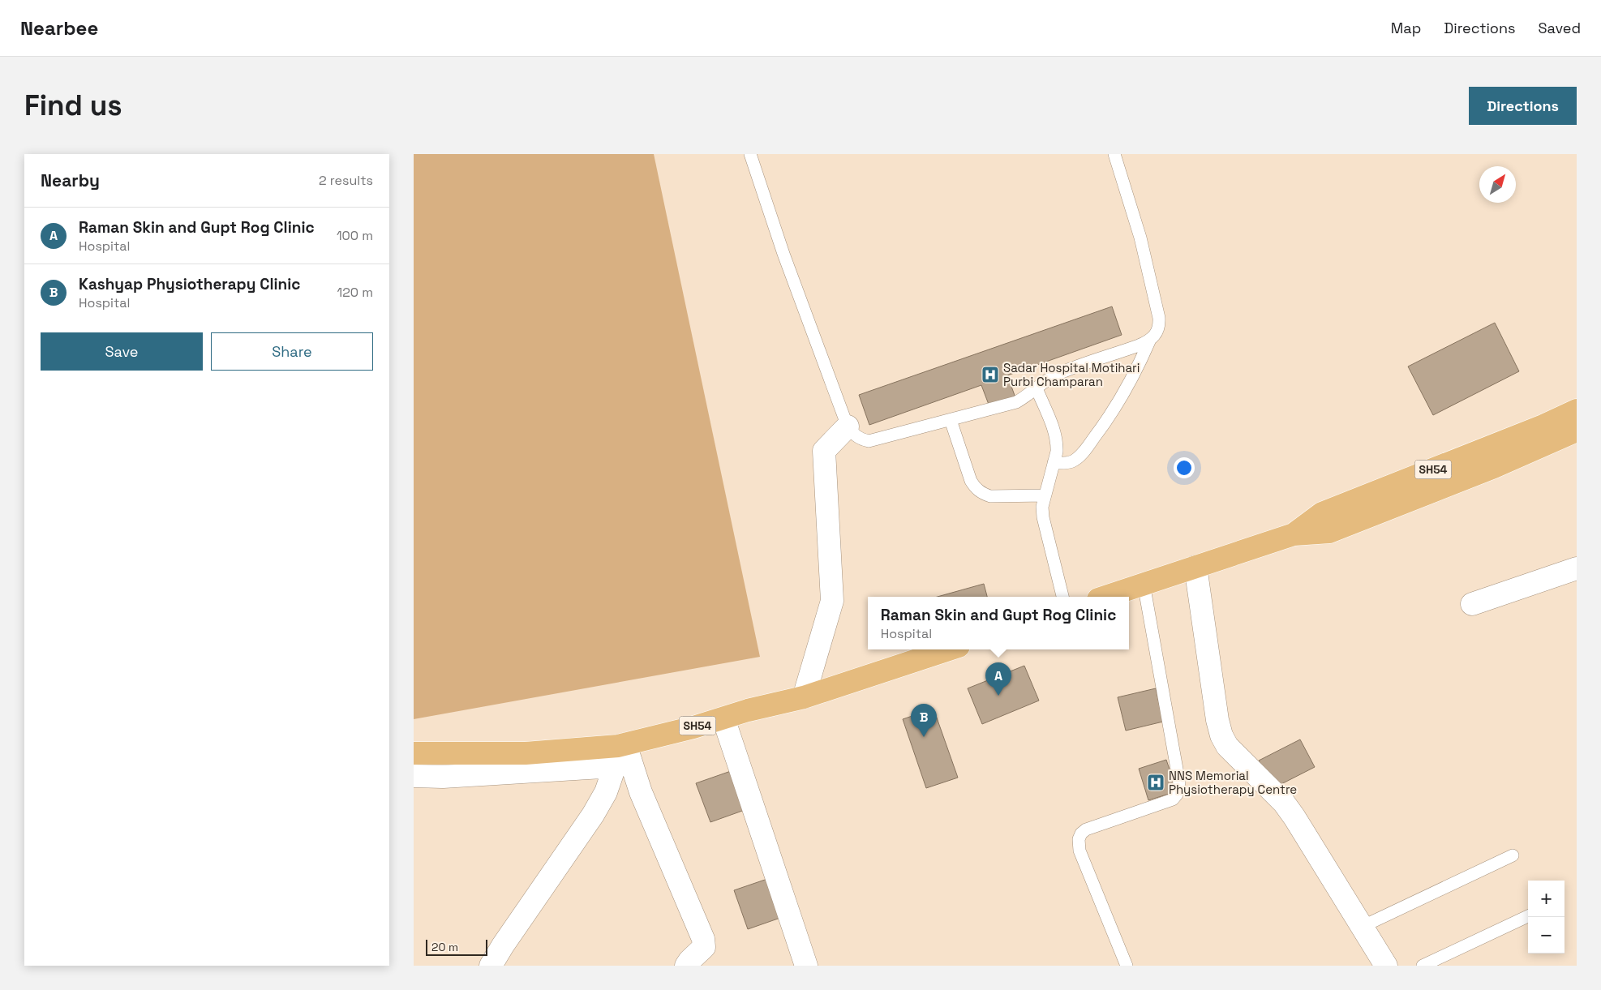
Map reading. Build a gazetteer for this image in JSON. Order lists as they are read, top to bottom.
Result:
{
  "streets": {
    "main road": ["SH54"]
  },
  "places": {
    "hospital": ["Sadar Hospital Motihari Purbi Champaran", "NNS Memorial Physiotherapy Centre"]
  },
  "scale_bar": "20 m",
  "north": "top right",
  "page": {
    "header": "Nearbee",
    "nav": ["Map", "Directions", "Saved"],
    "buttons": [
      "Directions",
      ["Save", "Share"]
    ],
    "title": "Find us",
    "heading": ["Nearby", "2 results"],
    "list": [
      {
        "mark": "A",
        "name": "Raman Skin and Gupt Rog Clinic",
        "note": "Hospital",
        "value": "100 m"
      },
      {
        "mark": "B",
        "name": "Kashyap Physiotherapy Clinic",
        "note": "Hospital",
        "value": "120 m"
      }
    ],
    "popup": ["Raman Skin and Gupt Rog Clinic", "Hospital"],
    "pins": ["A", "B"],
    "map_buttons": ["+", "−"],
    "scale": "20 m"
  }
}
